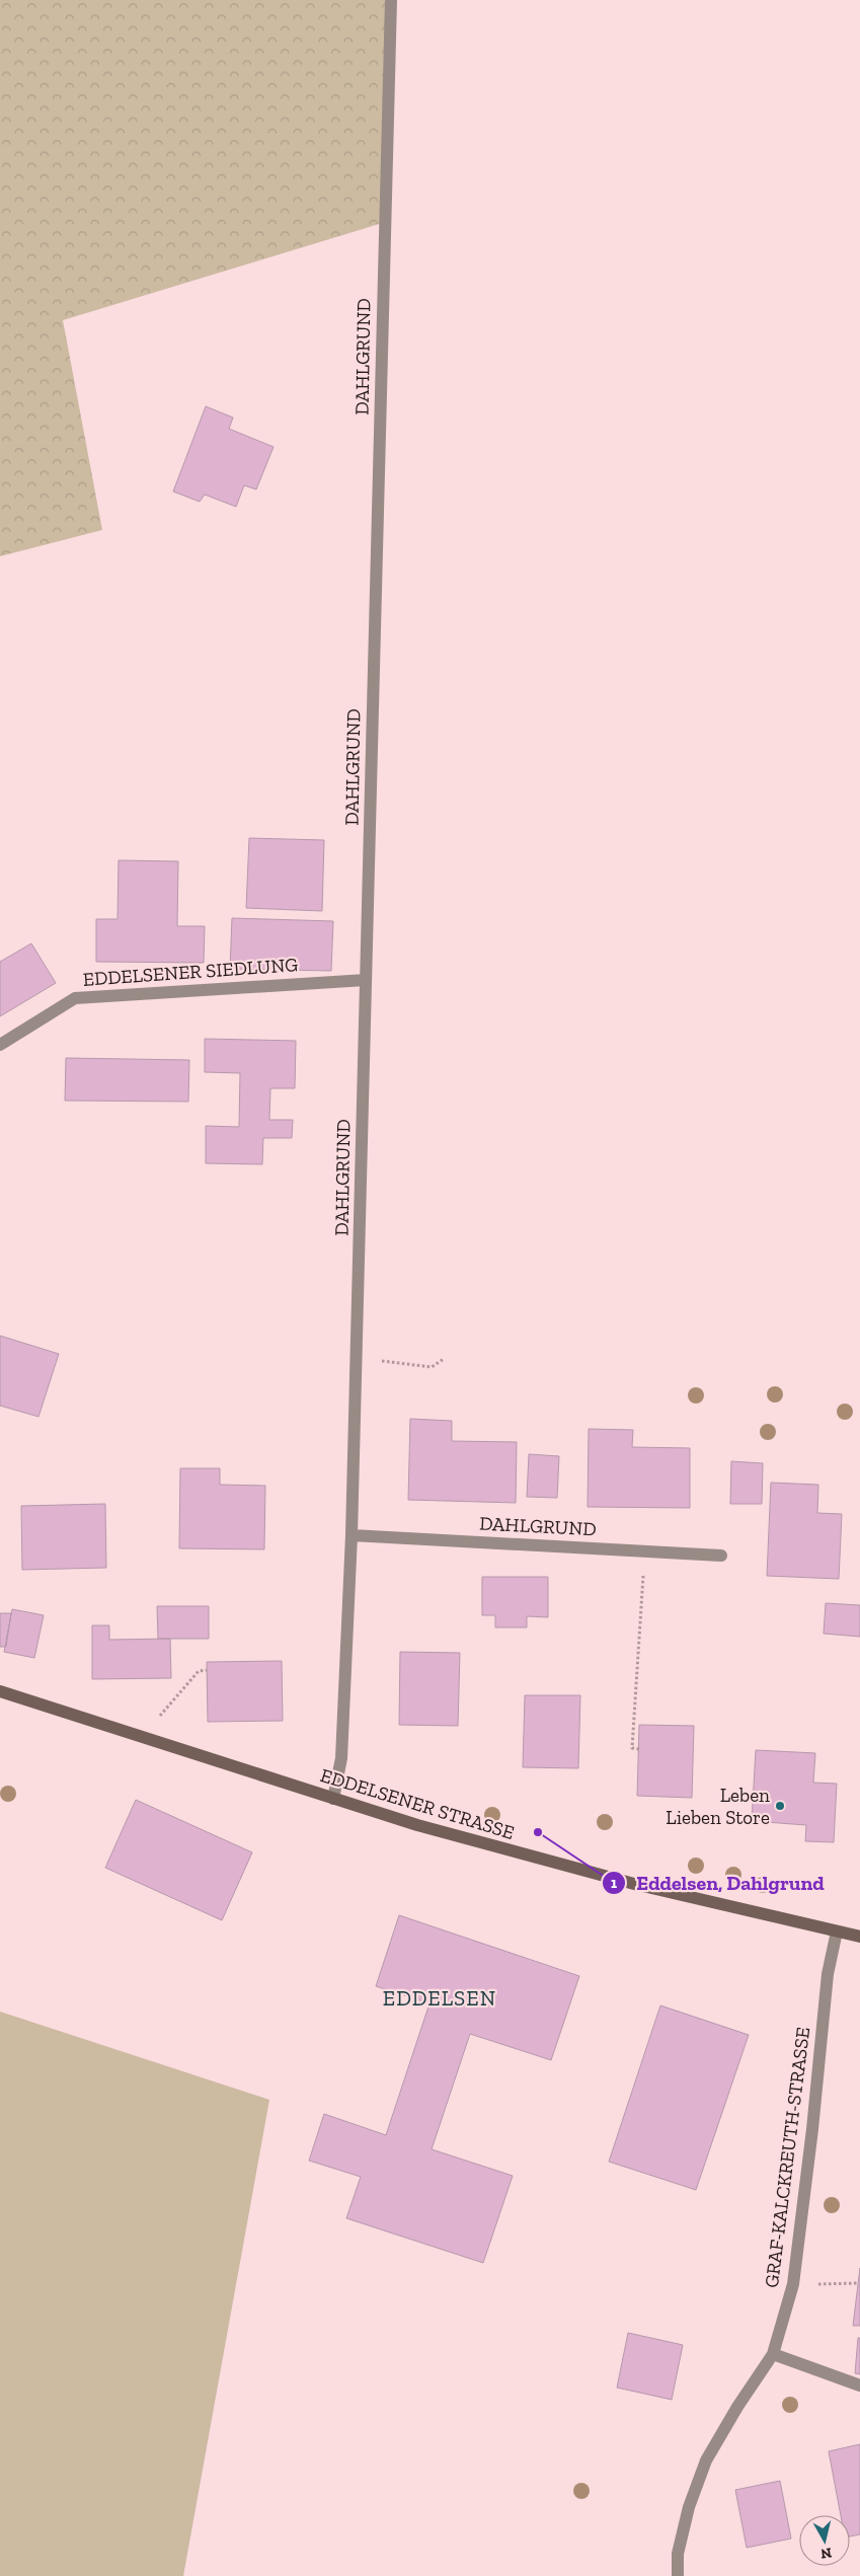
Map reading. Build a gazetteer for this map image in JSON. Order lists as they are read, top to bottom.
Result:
{
  "streets": {
    "street": [
      "DAHLGRUND",
      "EDDELSENER SIEDLUNG",
      "EDDELSENER STRASSE",
      "GRAF-KALCKREUTH-STRASSE"
    ]
  },
  "crossings": [
    ["DAHLGRUND", "EDDELSENER SIEDLUNG"],
    ["DAHLGRUND", "EDDELSENER STRASSE"],
    ["EDDELSENER STRASSE", "GRAF-KALCKREUTH-STRASSE"]
  ],
  "districts": ["EDDELSEN"],
  "places": ["Leben Lieben Store", "Eddelsen, Dahlgrund"],
  "north": "bottom"
}
